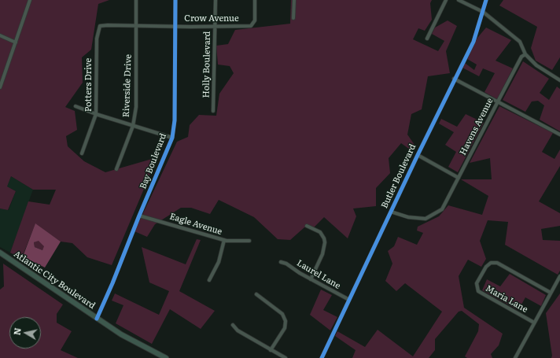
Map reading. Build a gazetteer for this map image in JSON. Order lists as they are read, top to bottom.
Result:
{
  "streets": {
    "highway": ["Atlantic City Boulevard"],
    "street": [
      "Crow Avenue",
      "Holly Boulevard",
      "Potters Drive",
      "Riverside Drive",
      "Havens Avenue",
      "Bay Boulevard",
      "Butler Boulevard",
      "Eagle Avenue",
      "Laurel Lane",
      "Maria Lane"
    ]
  },
  "crossings": [
    ["Crow Avenue", "Holly Boulevard"],
    ["Crow Avenue", "Potters Drive"],
    ["Crow Avenue", "Riverside Drive"],
    ["Crow Avenue", "Bay Boulevard"],
    ["Havens Avenue", "Butler Boulevard"],
    ["Bay Boulevard", "Eagle Avenue"],
    ["Bay Boulevard", "Atlantic City Boulevard"],
    ["Butler Boulevard", "Laurel Lane"]
  ],
  "north": "left"
}
